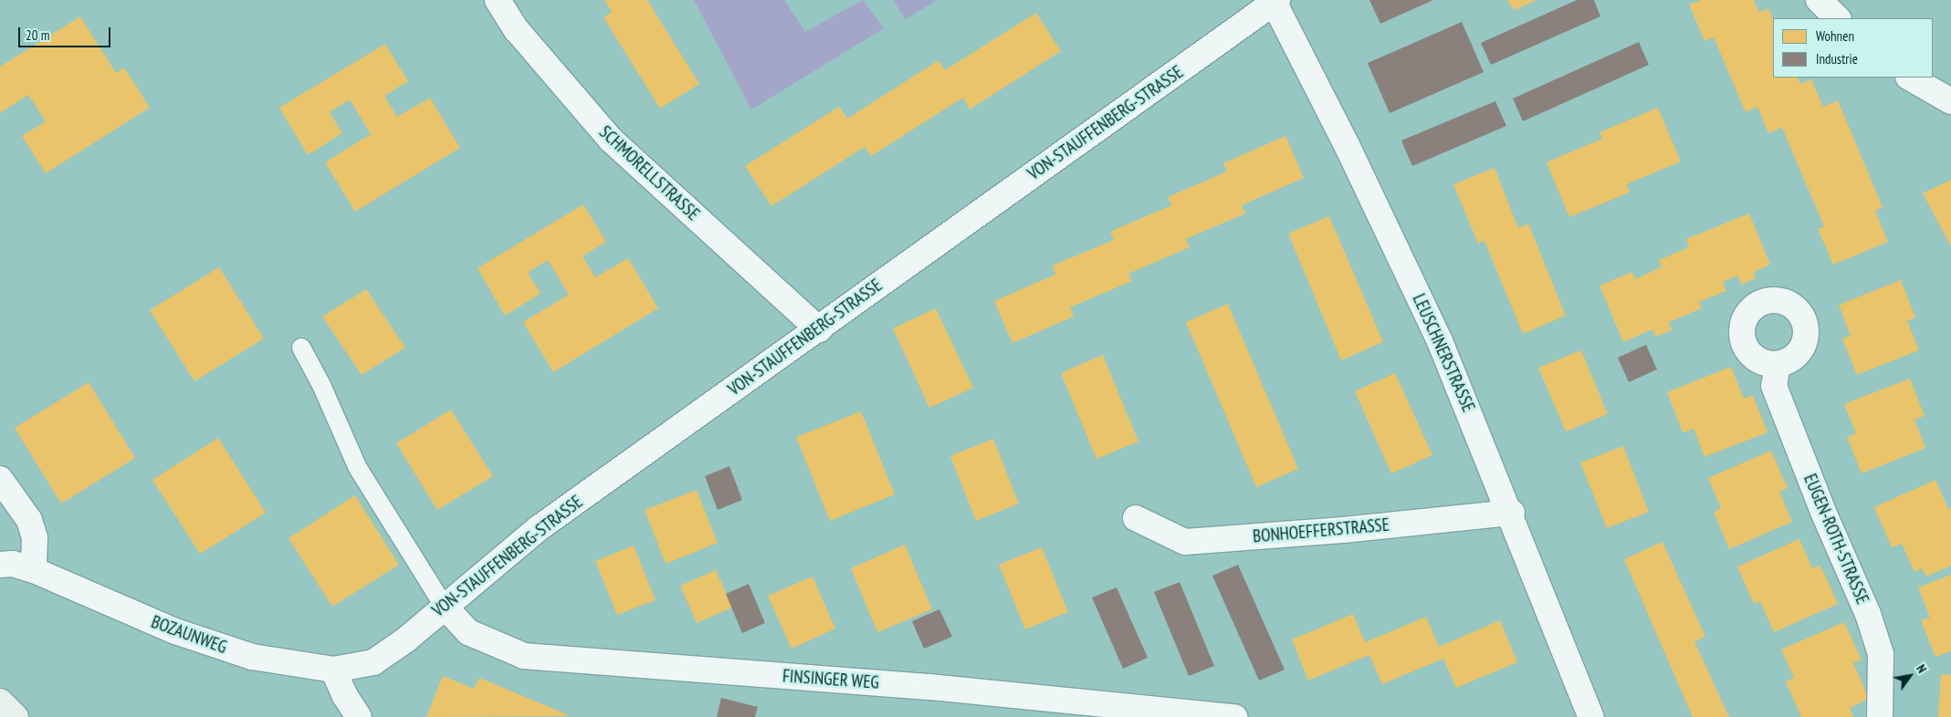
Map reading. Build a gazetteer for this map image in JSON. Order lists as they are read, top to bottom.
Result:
{
  "streets": {
    "street": [
      "VON-STAUFFENBERG-STRASSE",
      "SCHMORELLSTRASSE",
      "LEUSCHNERSTRASSE",
      "BONHOEFFERSTRASSE",
      "EUGEN-ROTH-STRASSE",
      "BOZAUNWEG",
      "FINSINGER WEG"
    ]
  },
  "crossings": [
    ["VON-STAUFFENBERG-STRASSE", "SCHMORELLSTRASSE"],
    ["VON-STAUFFENBERG-STRASSE", "LEUSCHNERSTRASSE"],
    ["VON-STAUFFENBERG-STRASSE", "BOZAUNWEG"],
    ["VON-STAUFFENBERG-STRASSE", "FINSINGER WEG"],
    ["LEUSCHNERSTRASSE", "BONHOEFFERSTRASSE"]
  ],
  "legend": ["Wohnen", "Industrie"],
  "scale_bar": "20 m",
  "north": "top right"
}
